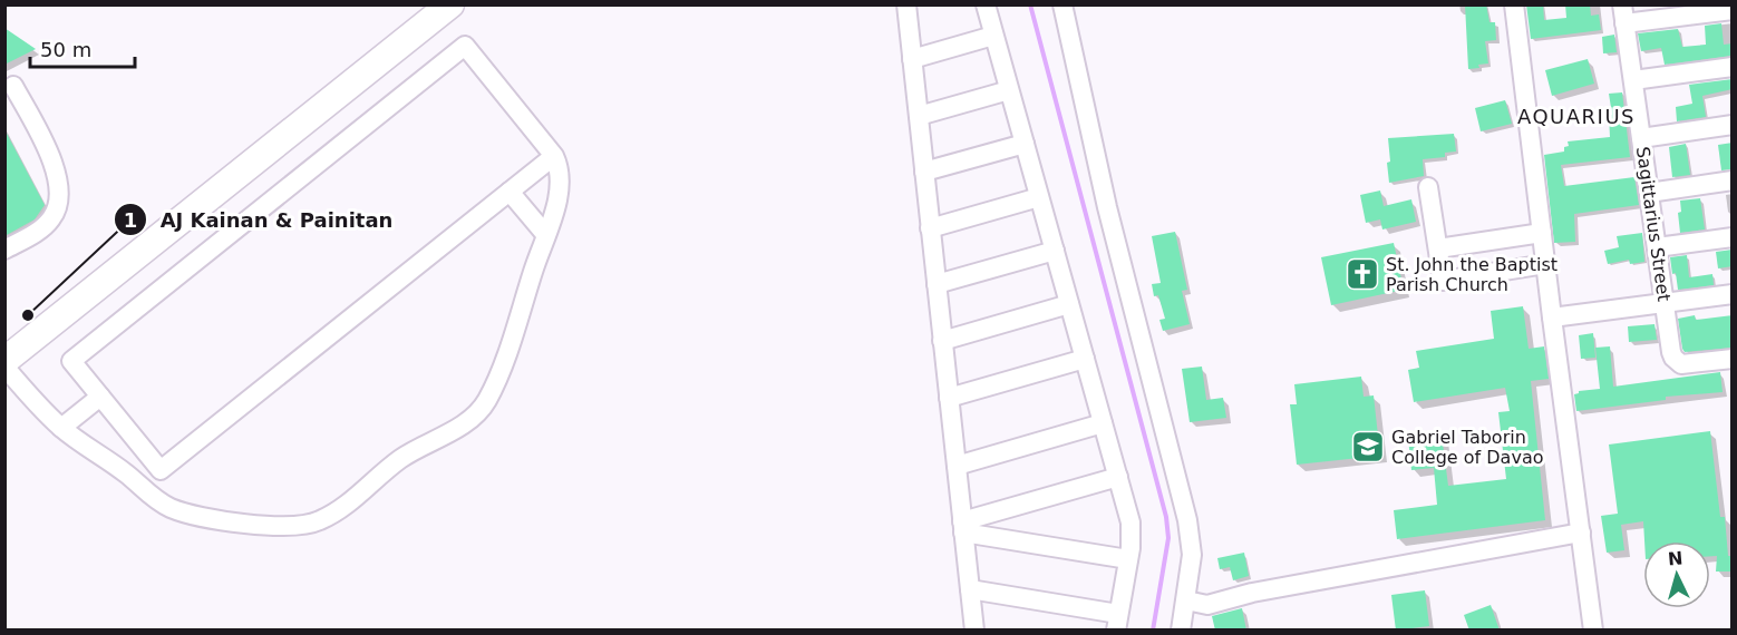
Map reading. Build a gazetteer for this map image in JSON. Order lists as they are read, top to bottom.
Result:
{
  "streets": {
    "street": ["Sagittarius Street"]
  },
  "districts": ["AQUARIUS"],
  "places": {
    "church": ["St. John the Baptist Parish Church"],
    "other": ["AJ Kainan & Painitan"],
    "school or university": ["Gabriel Taborin College of Davao"]
  },
  "scale_bar": "50 m",
  "north": "top"
}
